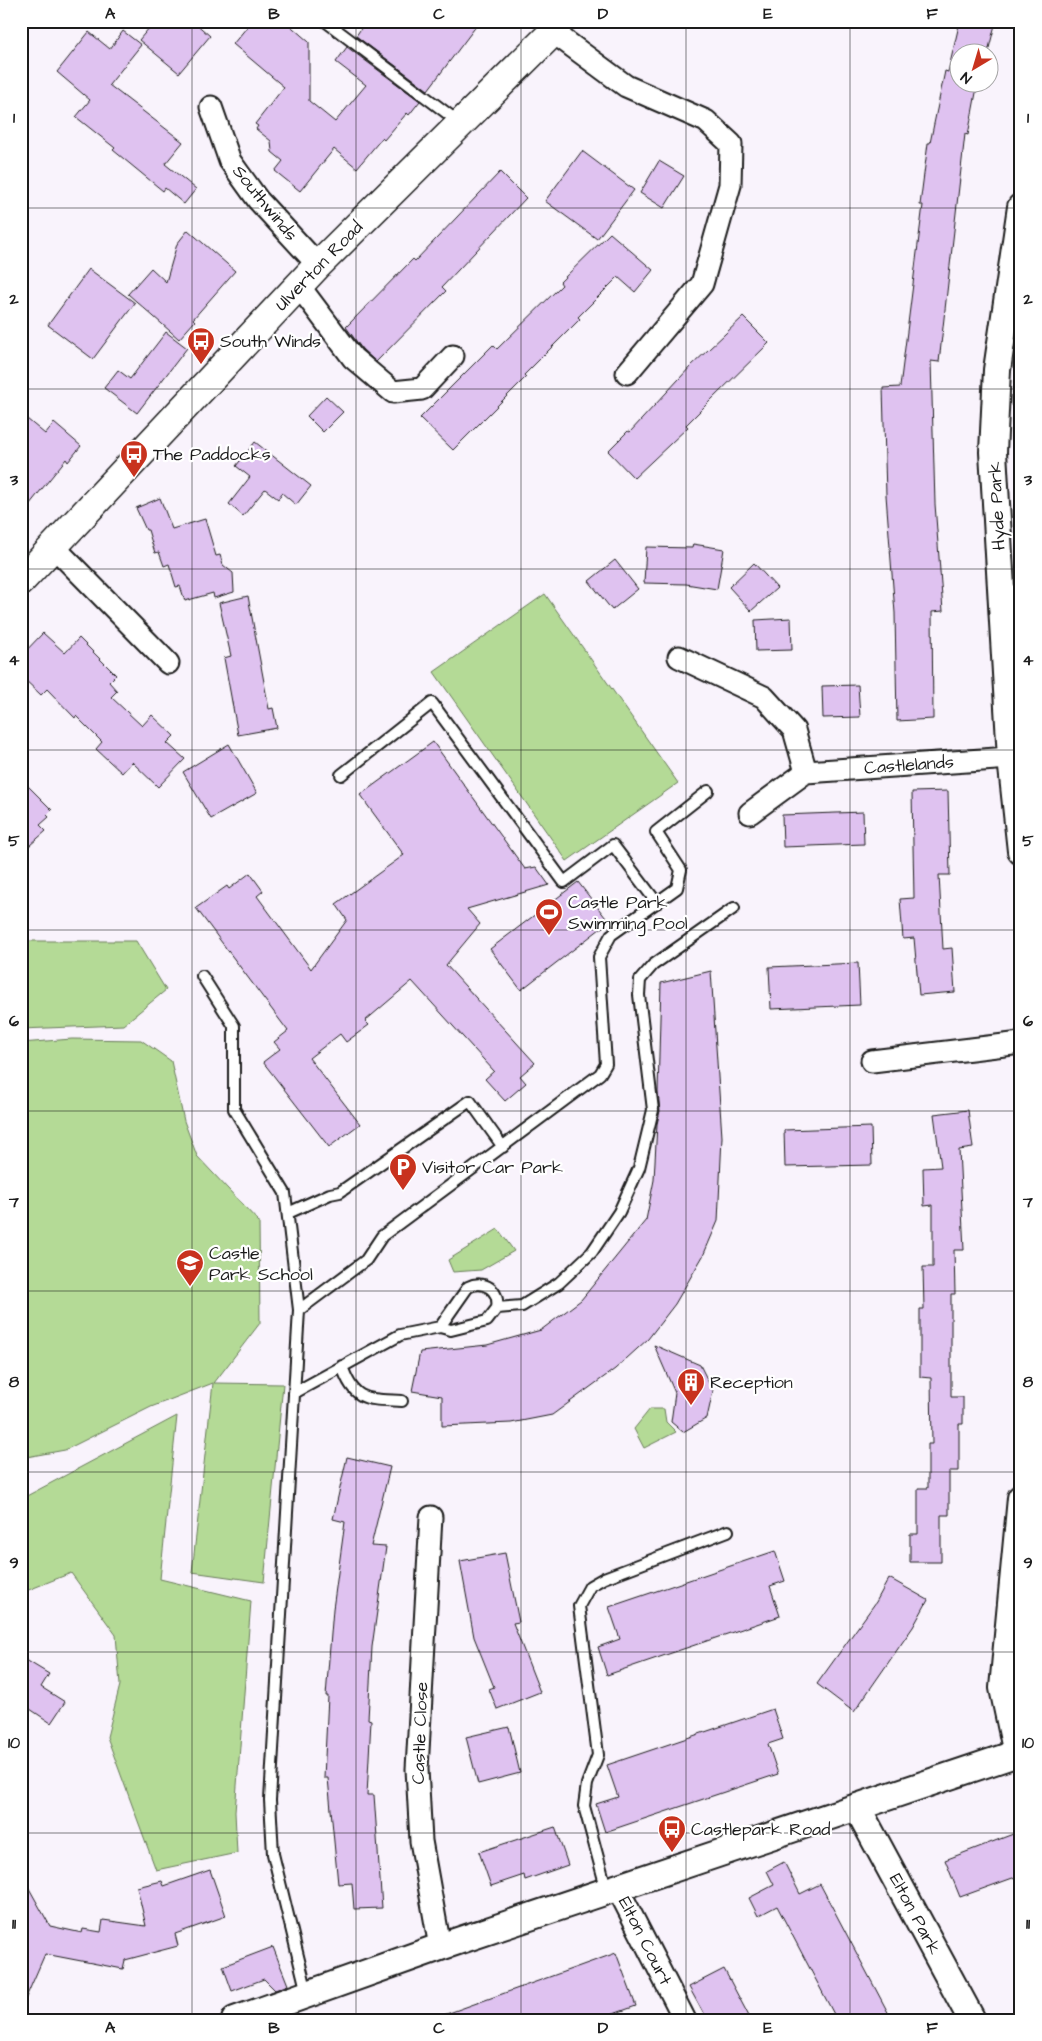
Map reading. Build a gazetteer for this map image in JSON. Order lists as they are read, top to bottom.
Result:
{
  "streets": {
    "main road": ["Ulverton Road"],
    "street": [
      "Southwinds",
      "Hyde Park",
      "Castlelands",
      "Castle Close",
      "Elton Park",
      "Elton Court"
    ]
  },
  "crossings": [
    ["Southwinds", "Ulverton Road"],
    ["Hyde Park", "Castlelands"]
  ],
  "places": {
    "bus stop": ["South Winds", "The Paddocks", "Castlepark Road"],
    "sports": ["Castle Park Swimming Pool"],
    "parking": ["Visitor Car Park"],
    "school or university": ["Castle Park School"],
    "building": ["Reception"]
  },
  "north": "bottom left",
  "grid": {
    "columns": [
      "A",
      "B",
      "C",
      "D",
      "E",
      "F"
    ],
    "rows": [
      "1",
      "2",
      "3",
      "4",
      "5",
      "6",
      "7",
      "8",
      "9",
      "10",
      "11"
    ]
  }
}
